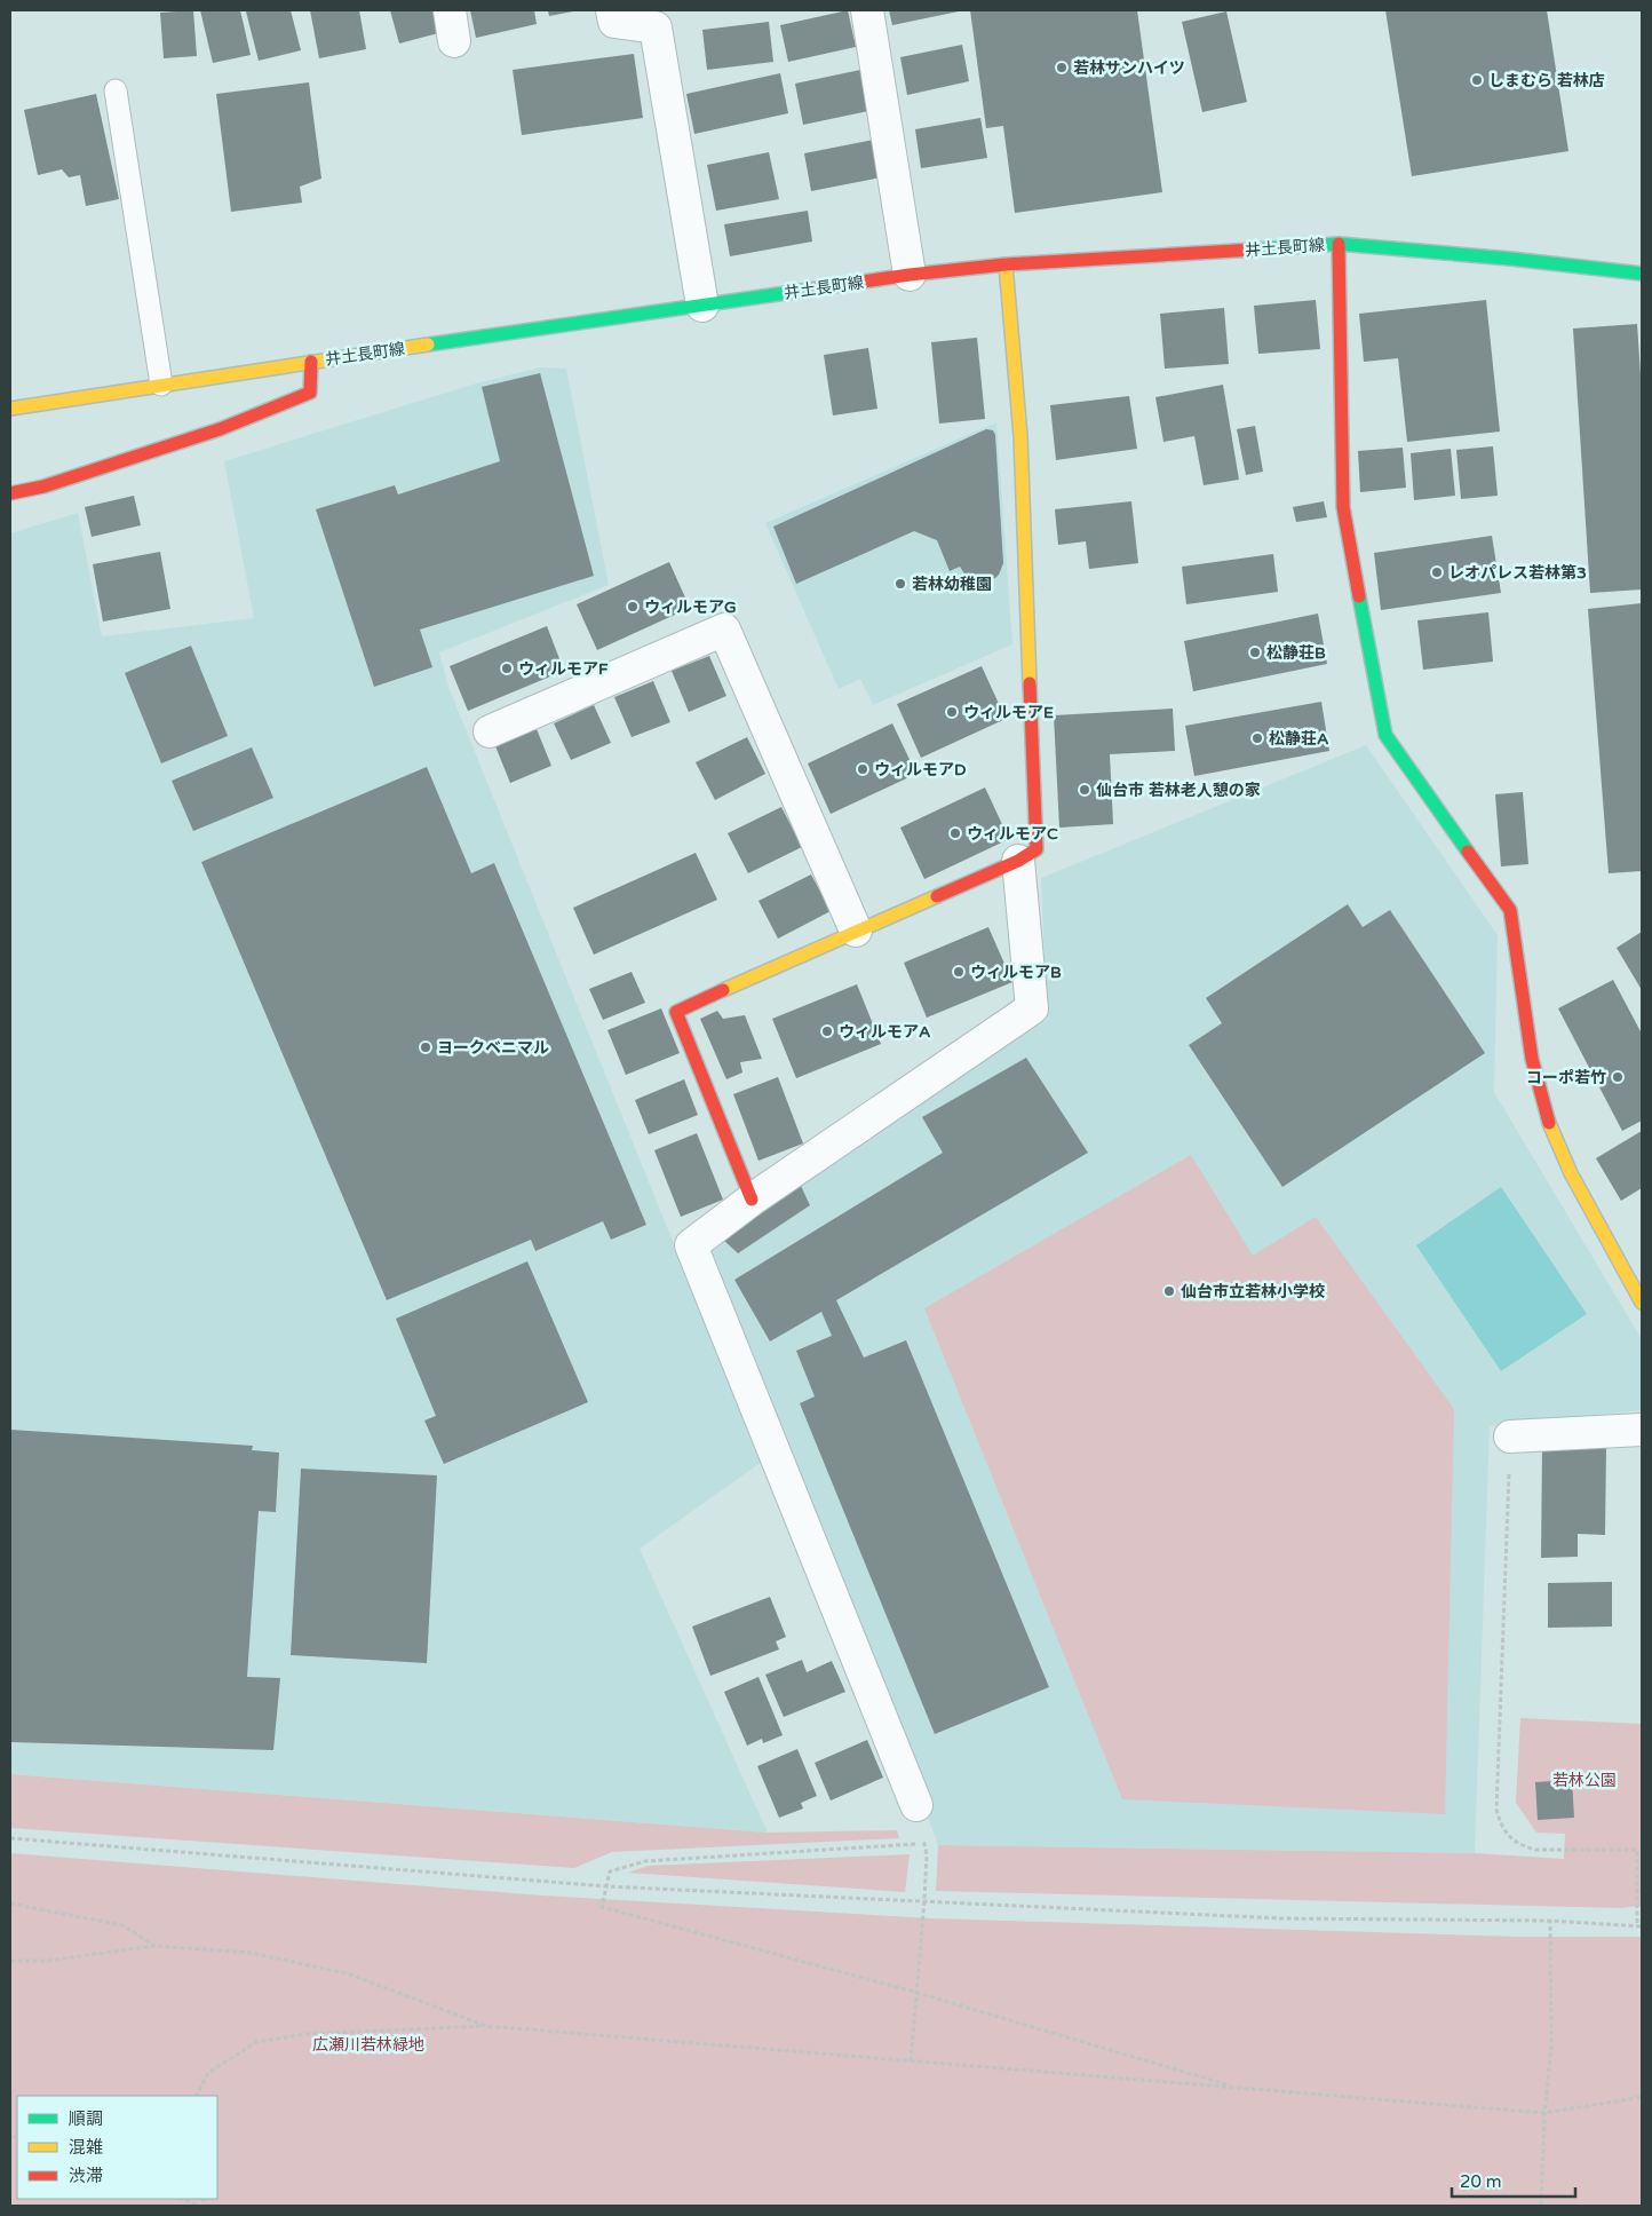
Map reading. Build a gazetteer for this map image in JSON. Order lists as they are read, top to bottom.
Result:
{
  "streets": {
    "street": ["井土長町線"]
  },
  "parks": ["若林公園", "広瀬川若林緑地"],
  "places": [
    "若林サンハイツ",
    "しまむら 若林店",
    "レオパレス若林第3",
    "若林幼稚園",
    "ウィルモアG",
    "松静荘B",
    "ウィルモアF",
    "ウィルモアE",
    "松静荘A",
    "ウィルモアD",
    "仙台市 若林老人憩の家",
    "ウィルモアC",
    "ウィルモアB",
    "ウィルモアA",
    "ヨークベニマル",
    "コーポ若竹",
    "仙台市立若林小学校"
  ],
  "legend": ["順調", "混雑", "渋滞"],
  "scale_bar": "20 m"
}
